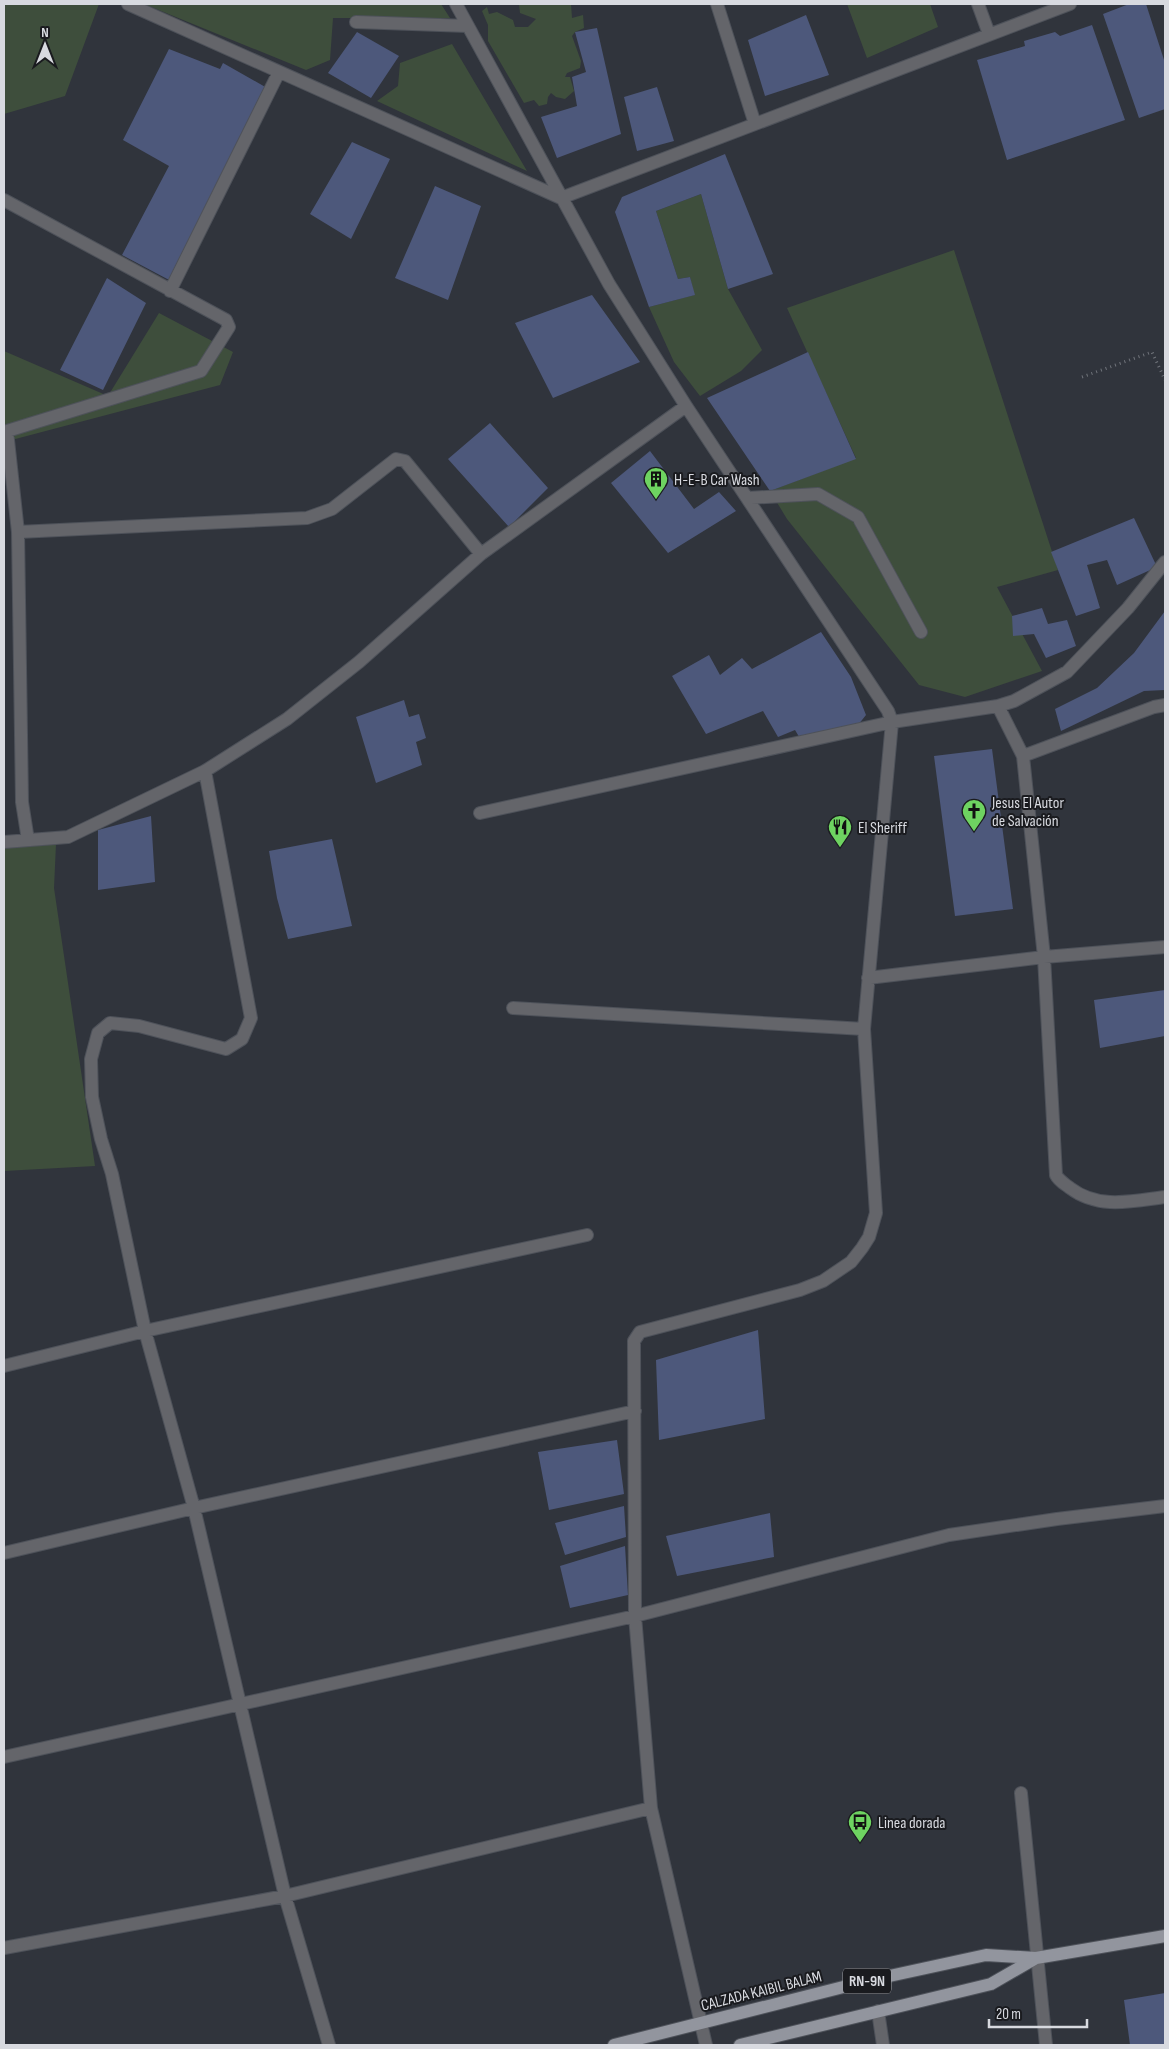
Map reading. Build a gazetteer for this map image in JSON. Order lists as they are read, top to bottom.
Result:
{
  "streets": {
    "main road": ["RN-9N", "CALZADA KAIBIL BALAM"]
  },
  "places": {
    "building": ["H-E-B Car Wash"],
    "church": ["Jesus El Autor de Salvación"],
    "restaurant": ["El Sheriff"],
    "bus stop": ["Linea dorada"]
  },
  "scale_bar": "20 m",
  "north": "top"
}
